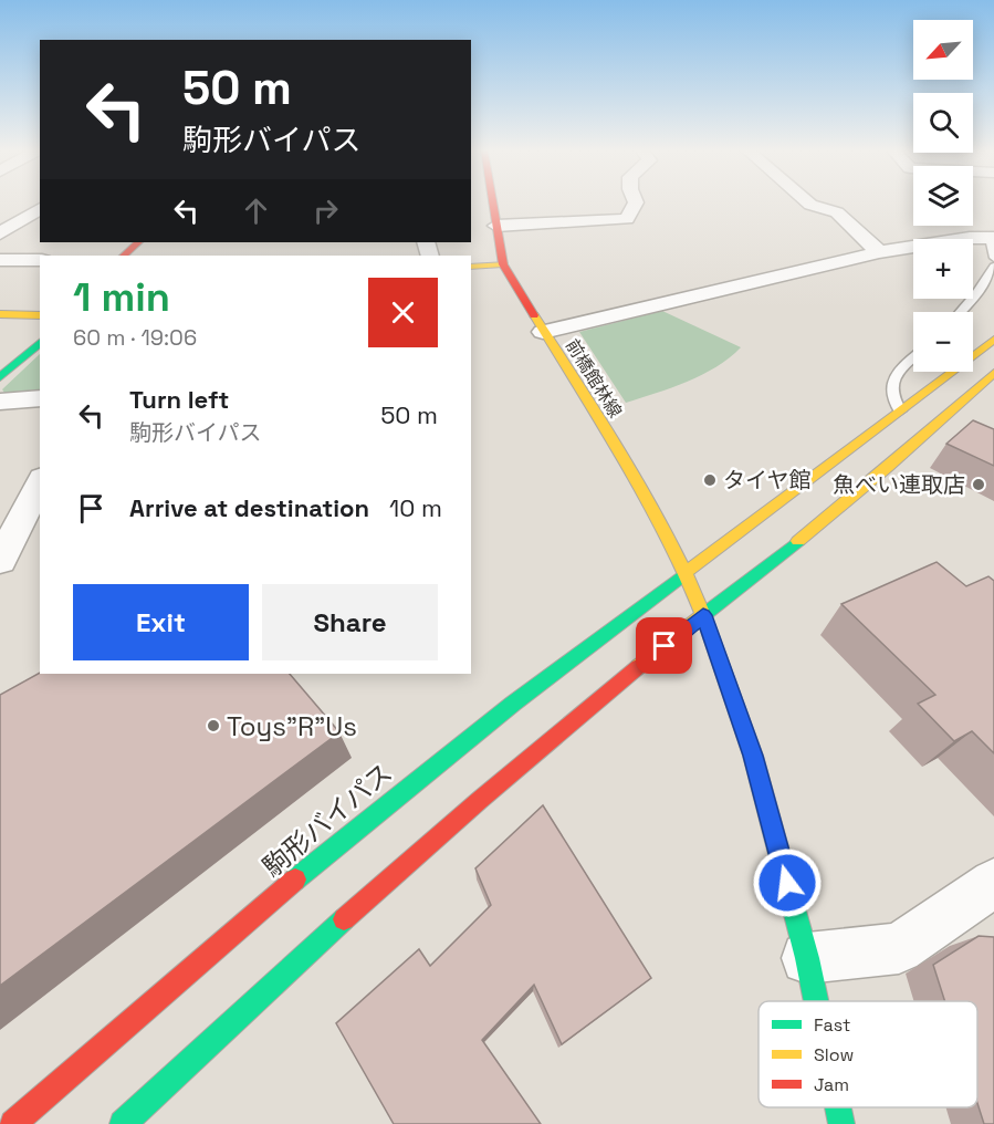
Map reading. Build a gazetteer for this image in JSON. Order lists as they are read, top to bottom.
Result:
{
  "streets": {
    "main road": ["前橋館林線", "駒形バイパス"]
  },
  "crossings": [
    ["前橋館林線", "駒形バイパス"]
  ],
  "places": ["タイヤ館", "魚べい連取店", "Toys\"R\"Us"],
  "legend": ["Fast", "Slow", "Jam"],
  "north": "bottom left",
  "page": {
    "map_buttons": ["+", "−"],
    "turn": ["50 m", "駒形バイパス"],
    "heading": ["1 min", "60 m · 19:06"],
    "list": [
      {
        "name": "Turn left",
        "note": "駒形バイパス",
        "value": "50 m"
      },
      {
        "name": "Arrive at destination",
        "value": "10 m"
      }
    ],
    "buttons": ["Exit", "Share"]
  }
}
